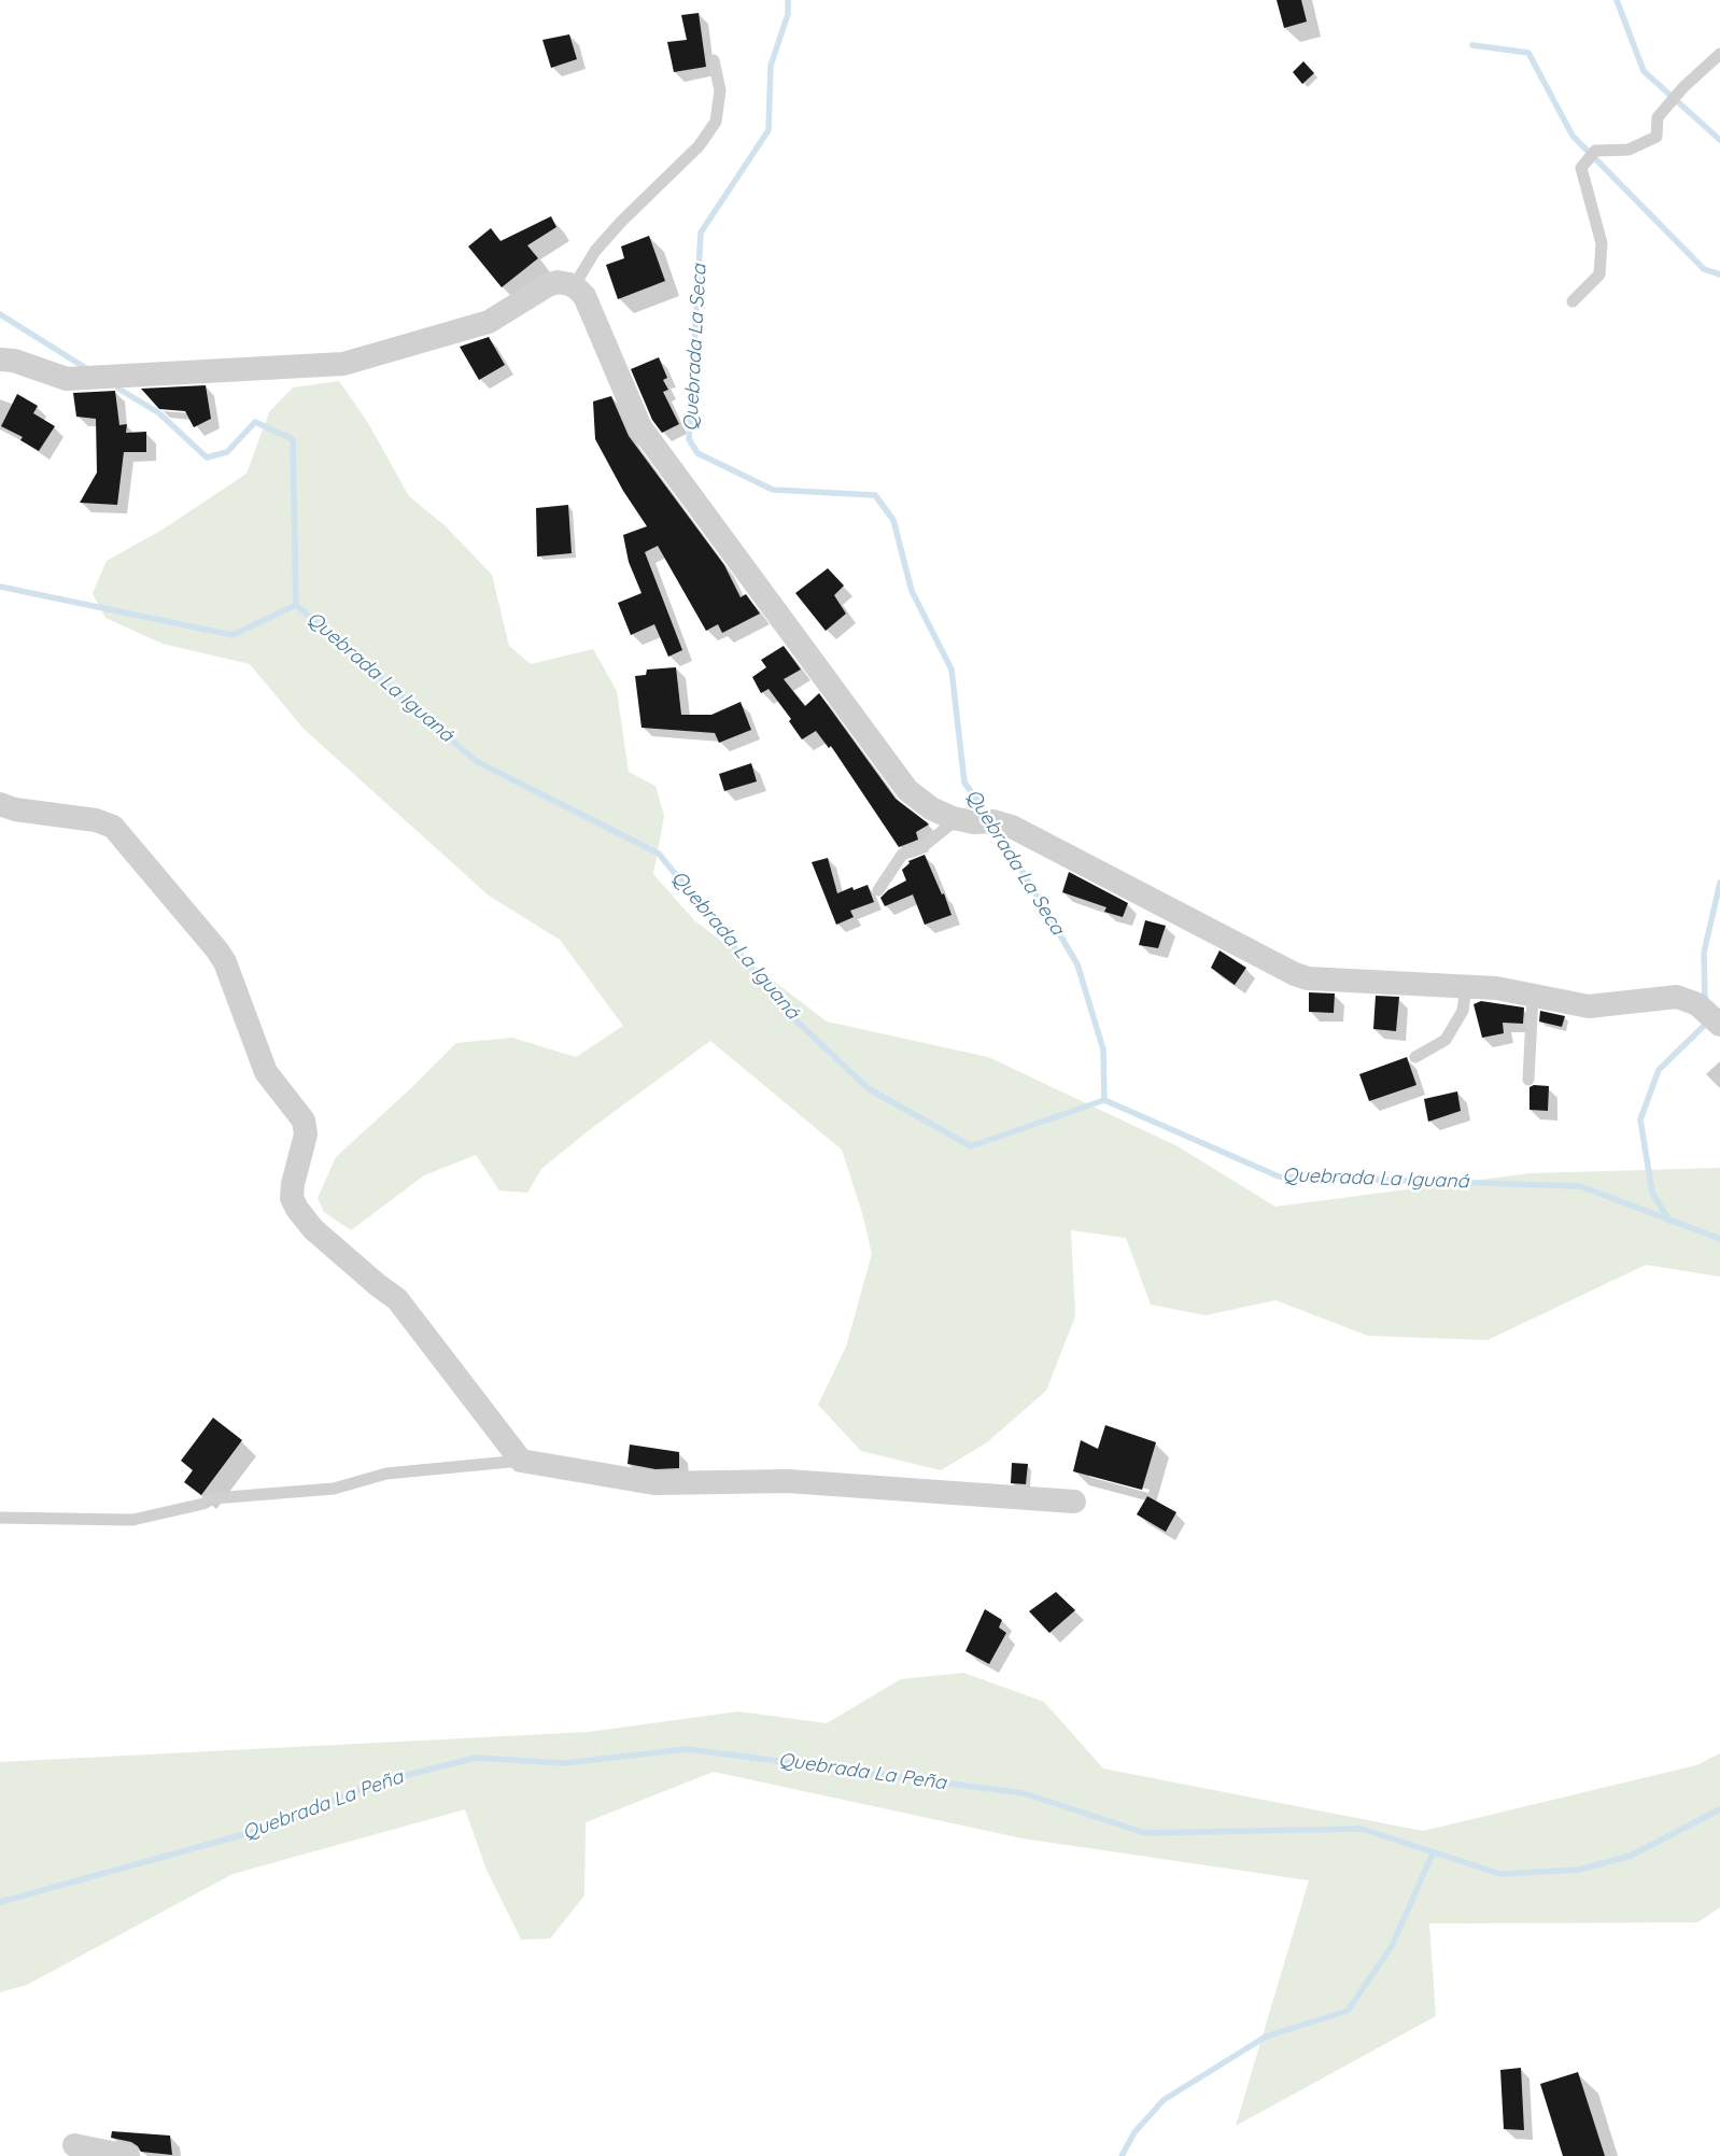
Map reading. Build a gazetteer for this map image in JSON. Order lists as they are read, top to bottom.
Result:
{
  "water": ["Quebrada La Seca", "Quebrada La Iguaná", "Quebrada La Peña"]
}
